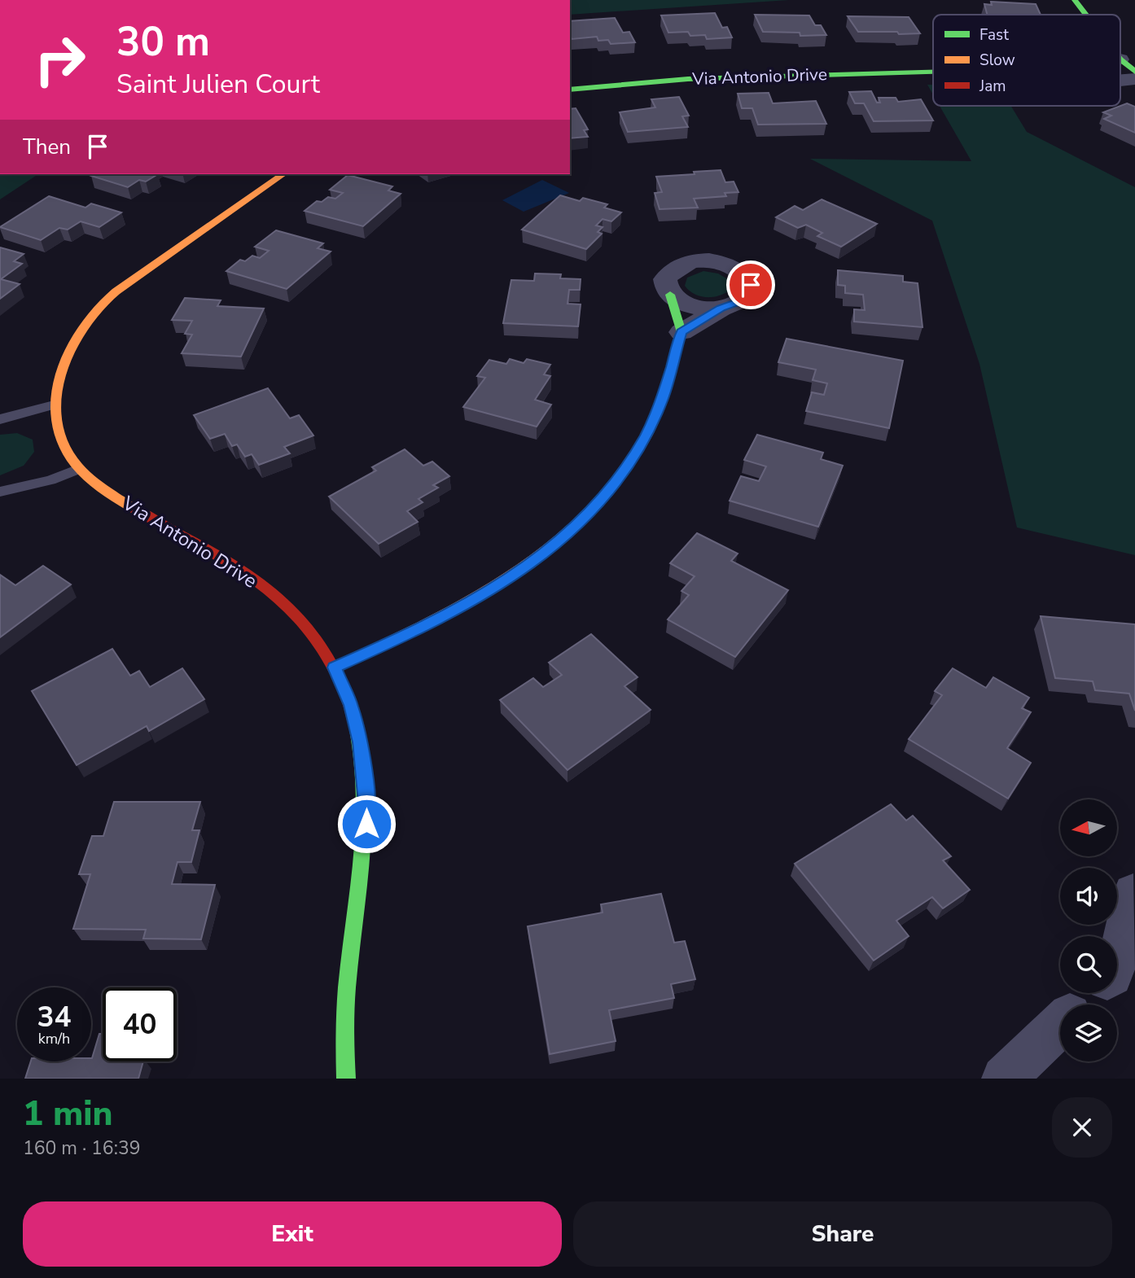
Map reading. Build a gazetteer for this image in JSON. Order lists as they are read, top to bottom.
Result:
{
  "streets": {
    "street": ["Via Antonio Drive"]
  },
  "legend": ["Fast", "Slow", "Jam"],
  "north": "left",
  "page": {
    "turn": ["30 m", "Saint Julien Court"],
    "then": "Then",
    "speed": "34 km/h",
    "limit": "40",
    "heading": ["1 min", "160 m · 16:39"],
    "buttons": ["Exit", "Share"]
  }
}
